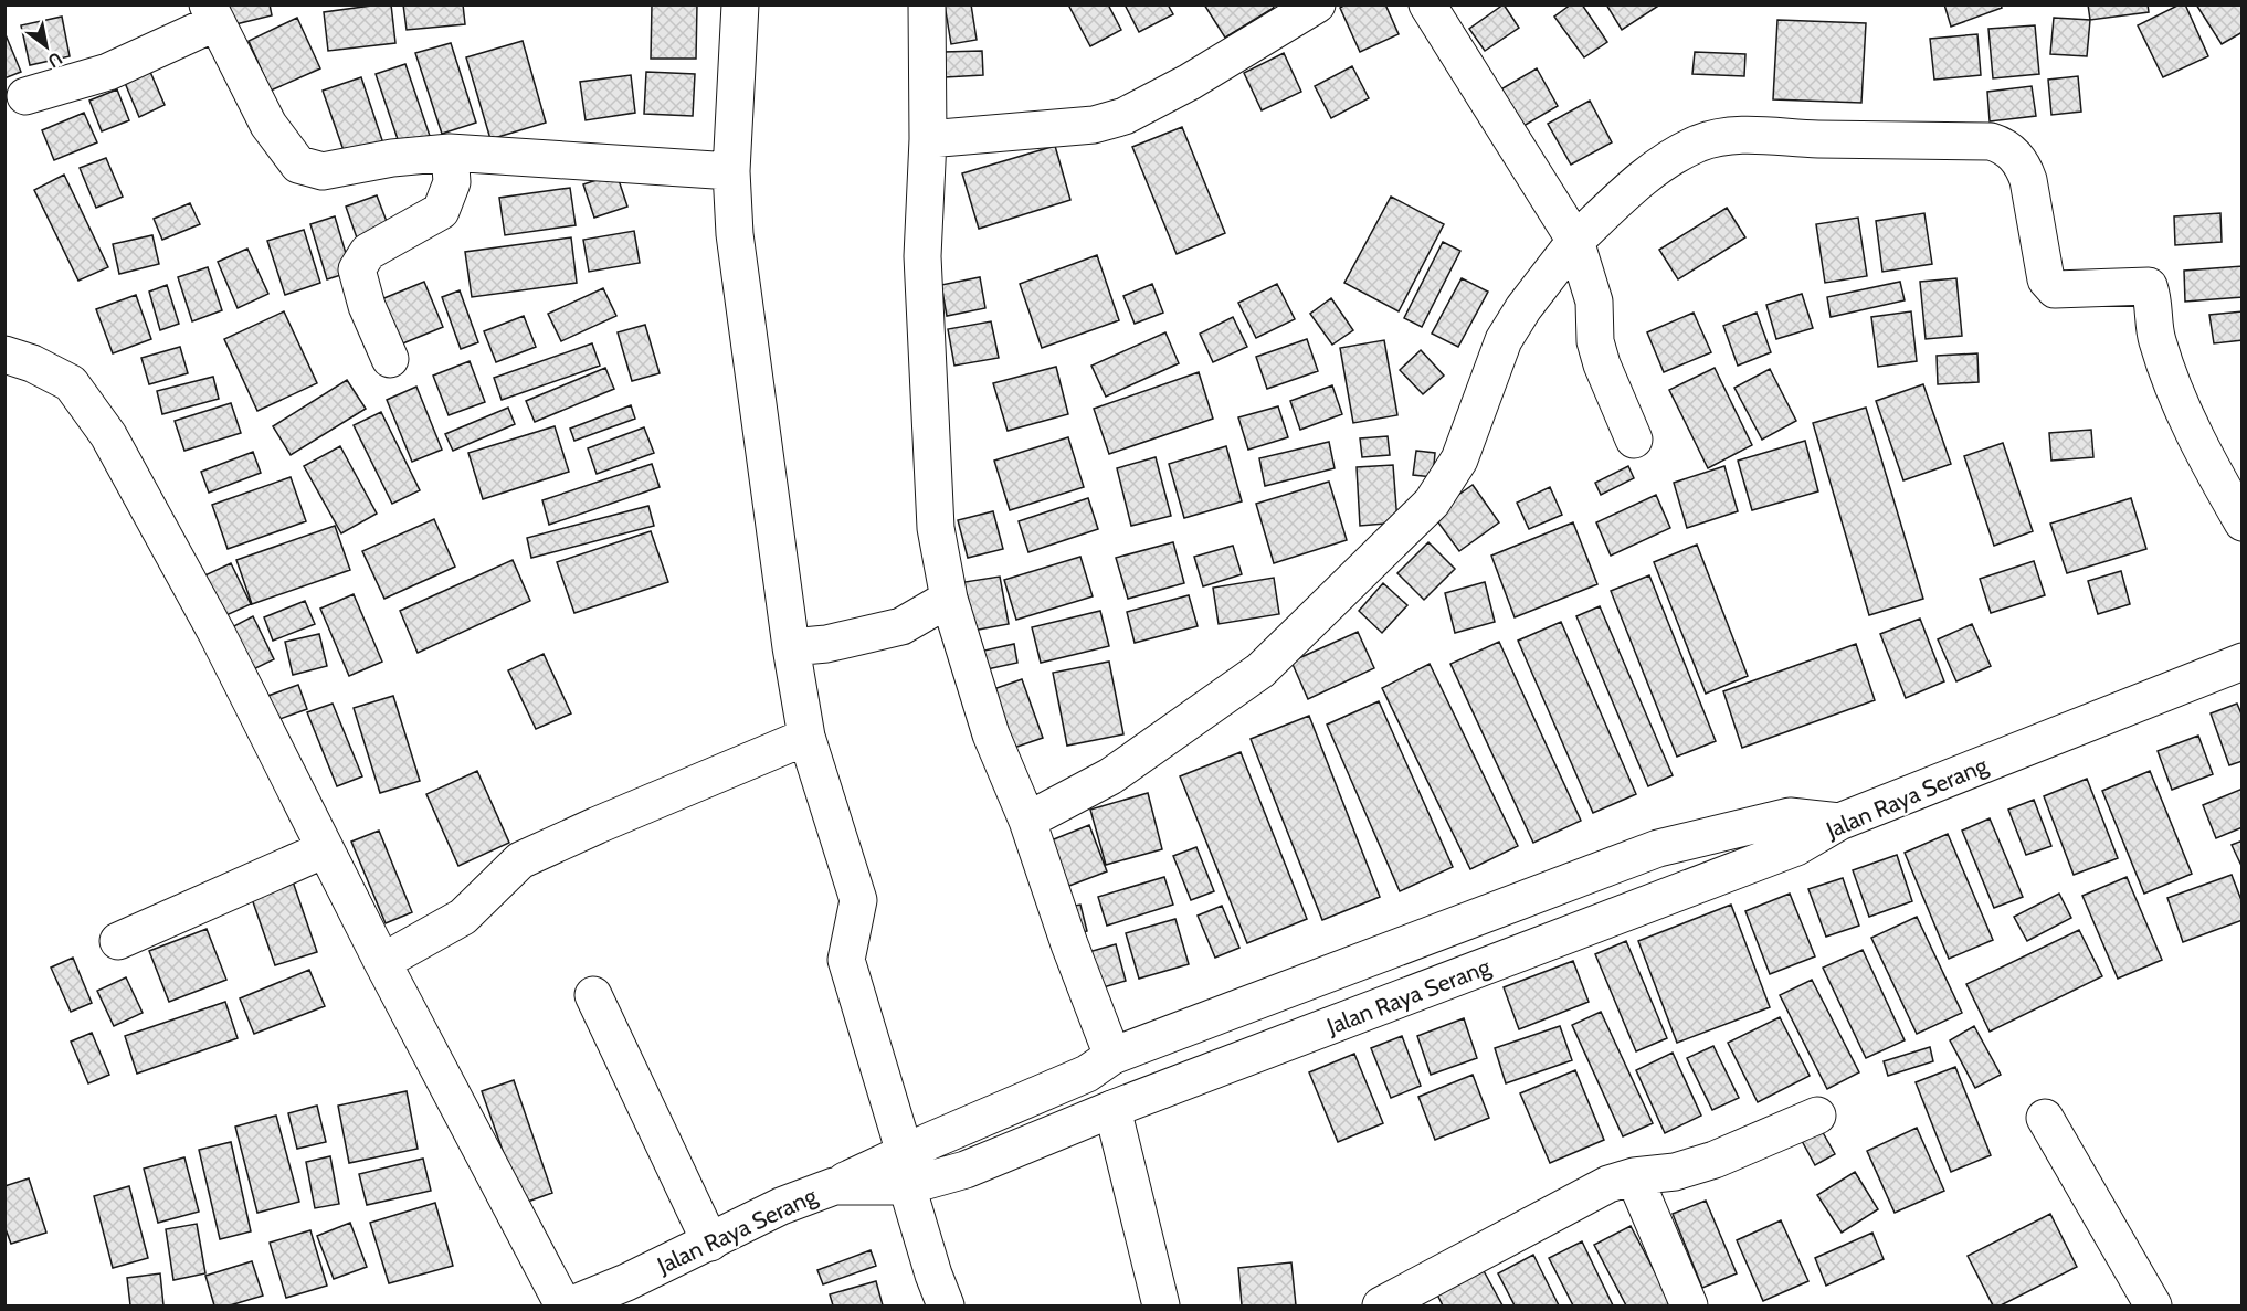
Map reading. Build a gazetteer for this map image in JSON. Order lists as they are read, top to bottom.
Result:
{
  "streets": {
    "main road": ["Jalan Raya Serang"]
  },
  "north": "bottom right"
}
